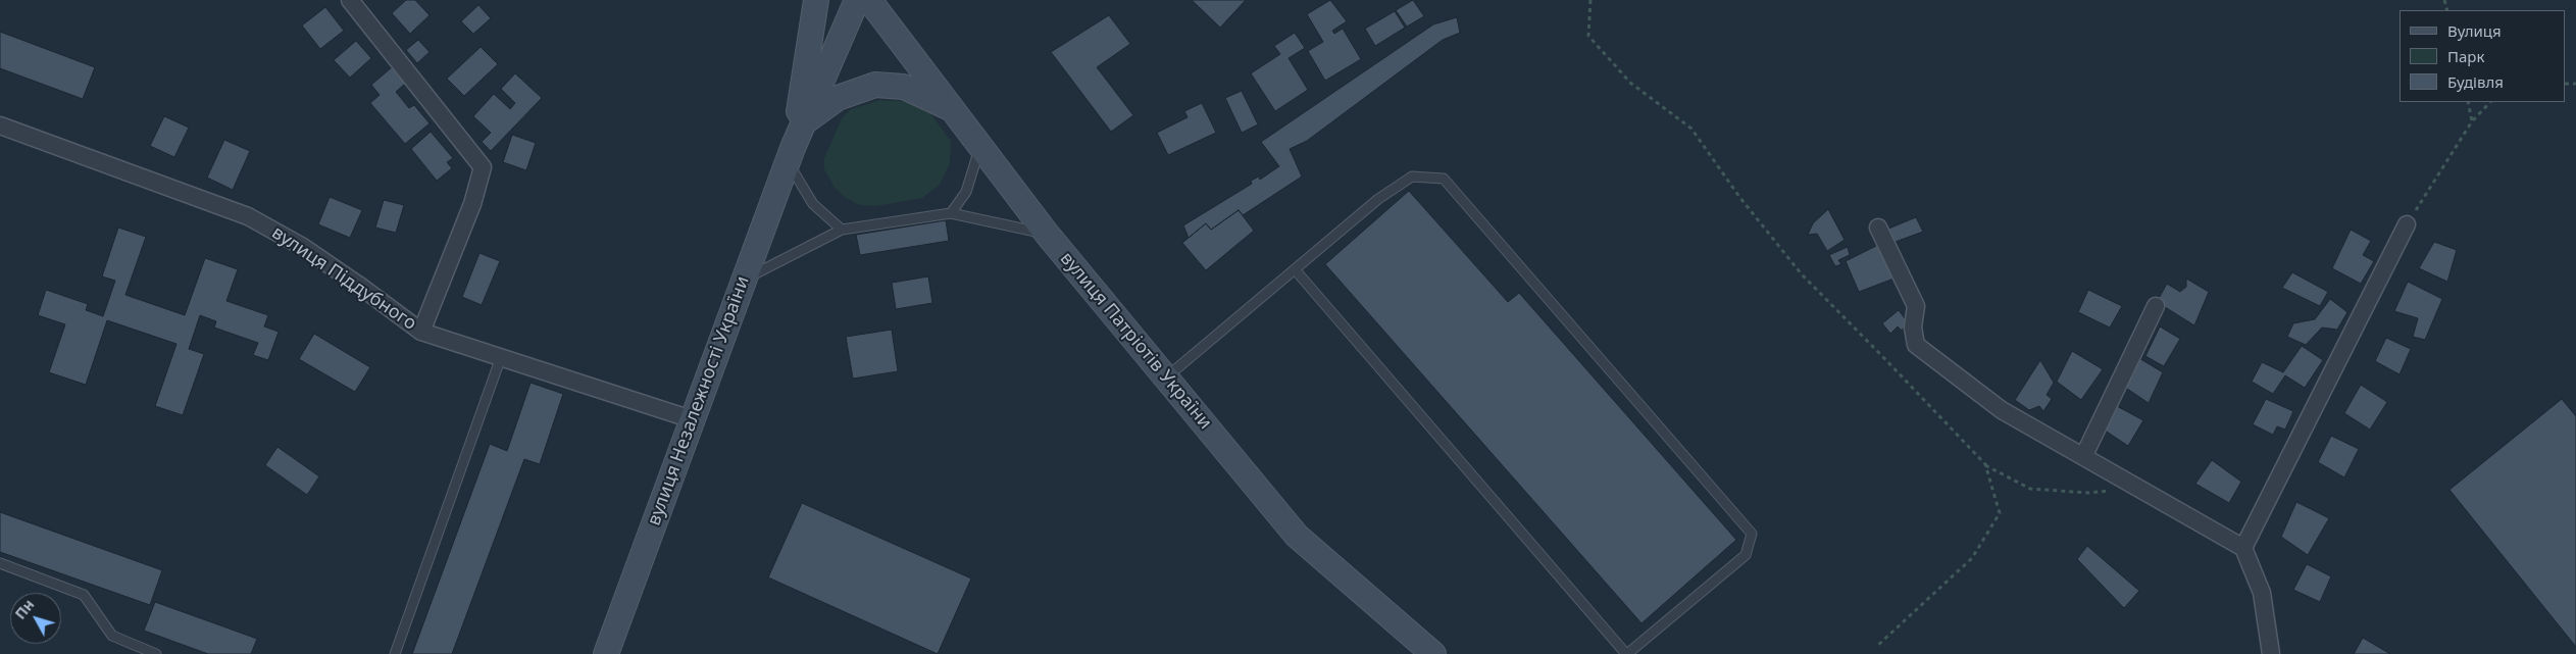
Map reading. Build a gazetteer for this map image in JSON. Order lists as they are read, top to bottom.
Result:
{
  "streets": {
    "main road": ["вулиця Патріотів України", "вулиця Незалежності України"],
    "street": ["вулиця Піддубного"]
  },
  "crossings": [
    ["вулиця Піддубного", "вулиця Незалежності України"],
    ["вулиця Патріотів України", "вулиця Незалежності України"]
  ],
  "legend": ["Вулиця", "Парк", "Будівля"],
  "north": "top left"
}
